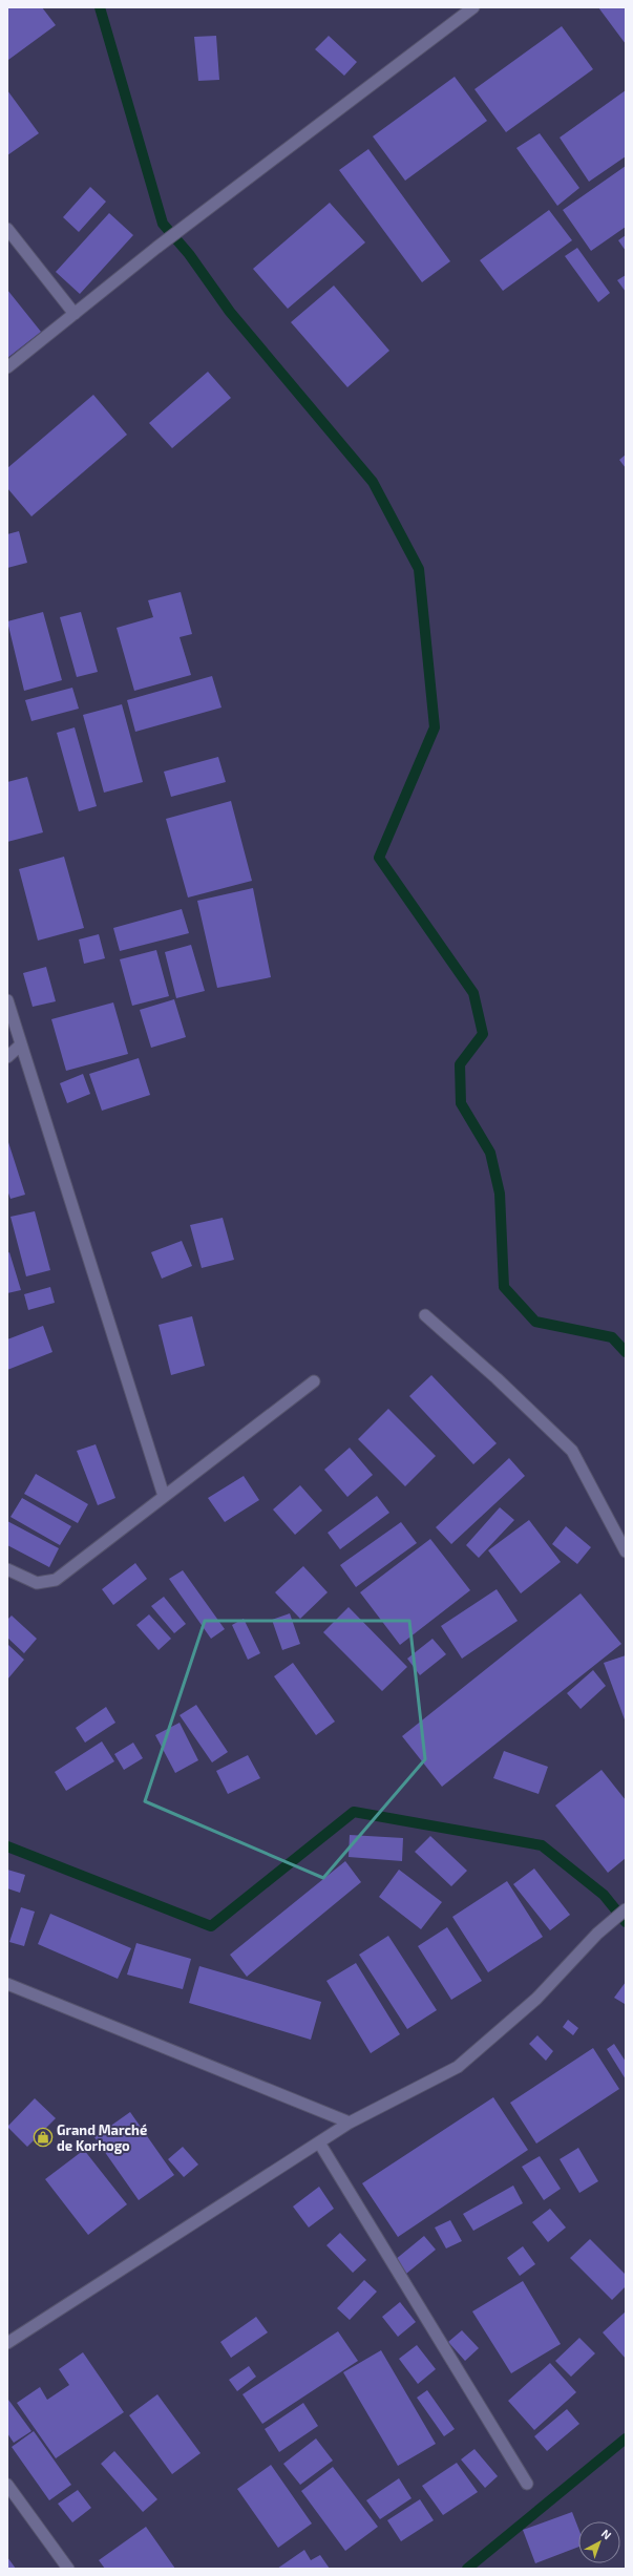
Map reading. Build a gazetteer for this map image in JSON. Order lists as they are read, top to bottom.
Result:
{
  "places": {
    "shop": ["Grand Marché de Korhogo"]
  },
  "north": "top right"
}
